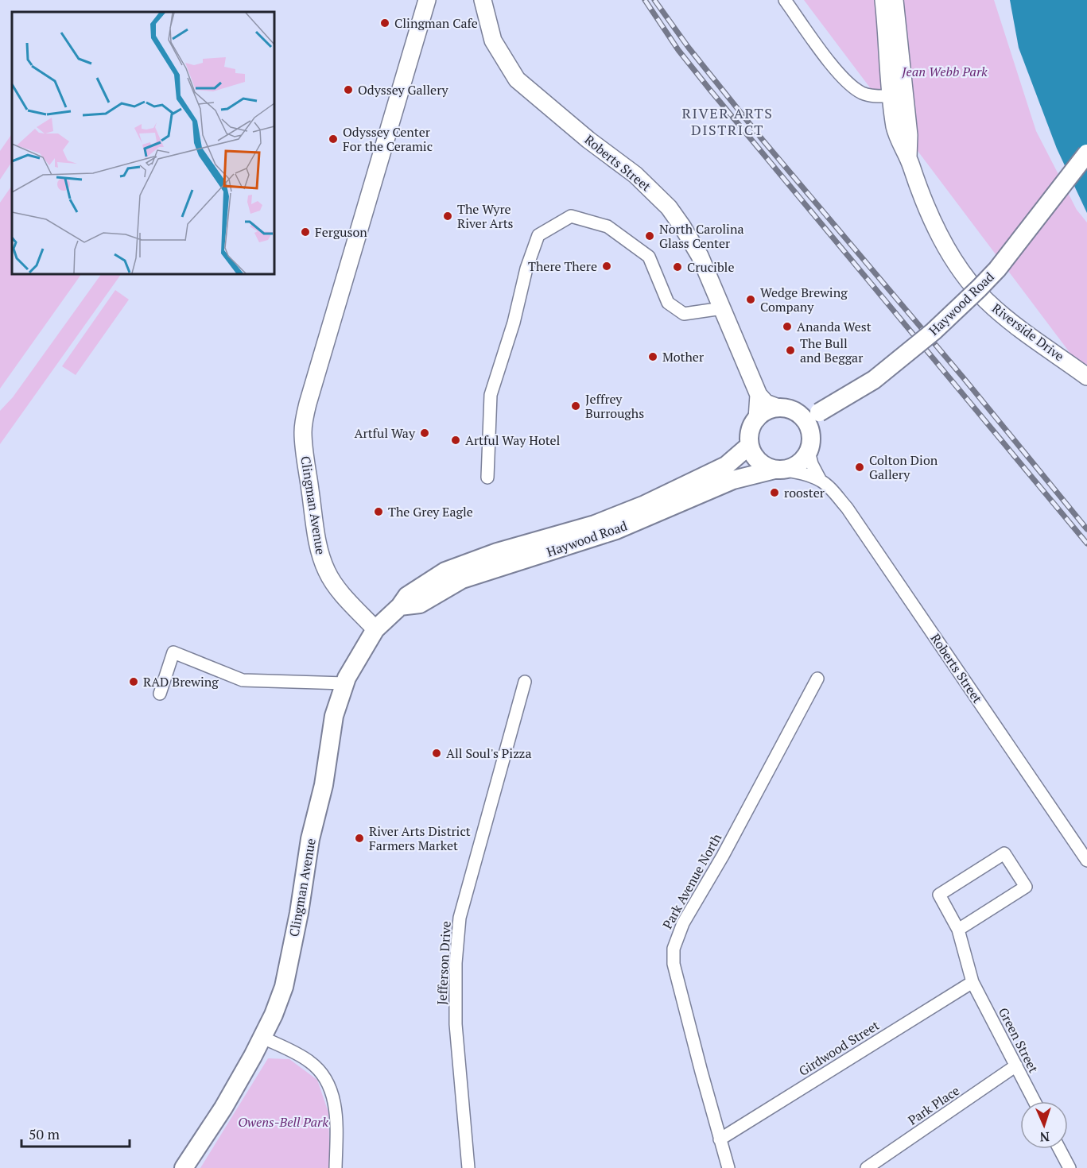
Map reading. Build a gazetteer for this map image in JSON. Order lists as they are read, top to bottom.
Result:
{
  "streets": {
    "main road": [
      "Roberts Street",
      "Haywood Road",
      "Riverside Drive",
      "Clingman Avenue"
    ],
    "street": [
      "Park Avenue North",
      "Jefferson Drive",
      "Green Street",
      "Girdwood Street",
      "Park Place"
    ]
  },
  "crossings": [
    ["Roberts Street", "Haywood Road"],
    ["Haywood Road", "Clingman Avenue"],
    ["Park Avenue North", "Girdwood Street"],
    ["Green Street", "Girdwood Street"],
    ["Green Street", "Park Place"]
  ],
  "districts": ["RIVER ARTS DISTRICT"],
  "parks": ["Jean Webb Park", "Owens-Bell Park"],
  "places": [
    "Clingman Cafe",
    "Odyssey Gallery",
    "Odyssey Center For the Ceramic",
    "The Wyre River Arts",
    "Ferguson",
    "North Carolina Glass Center",
    "There There",
    "Crucible",
    "Wedge Brewing Company",
    "Ananda West",
    "The Bull and Beggar",
    "Mother",
    "Jeffrey Burroughs",
    "Artful Way",
    "Artful Way Hotel",
    "Colton Dion Gallery",
    "rooster",
    "The Grey Eagle",
    "RAD Brewing",
    "All Soul's Pizza",
    "River Arts District Farmers Market"
  ],
  "scale_bar": "50 m",
  "north": "bottom"
}
